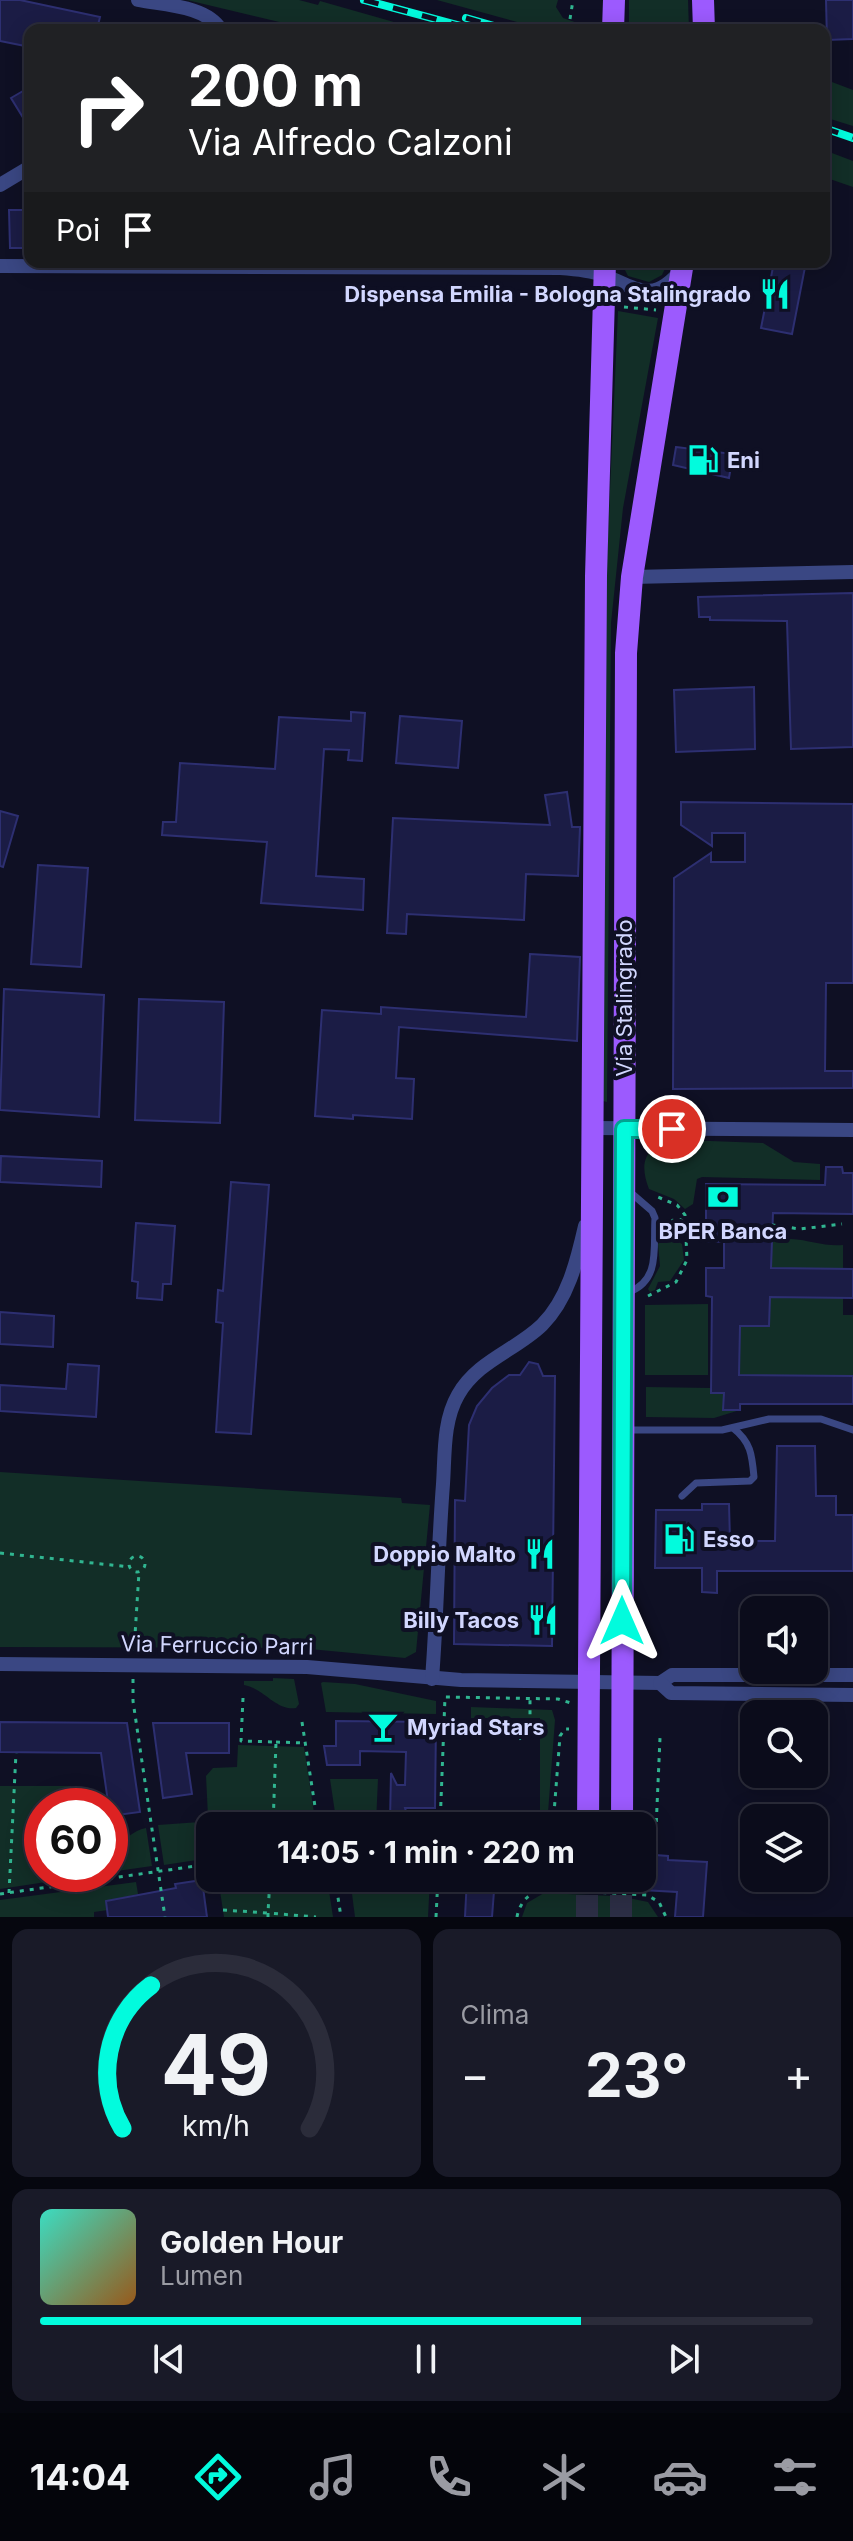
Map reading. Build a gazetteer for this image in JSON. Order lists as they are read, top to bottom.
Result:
{
  "streets": {
    "main road": ["Via Stalingrado"],
    "street": ["Via Ferruccio Parri"]
  },
  "crossings": [
    ["Via Stalingrado", "Via Ferruccio Parri"]
  ],
  "places": {
    "restaurant": ["Dispensa Emilia - Bologna Stalingrado", "Doppio Malto", "Billy Tacos"],
    "fuel station": ["Eni", "Esso"],
    "bank": ["BPER Banca"],
    "bar": ["Myriad Stars"]
  },
  "page": {
    "turn": ["200 m", "Via Alfredo Calzoni"],
    "then": "Poi",
    "limit": "60",
    "trip": "14:05 · 1 min · 220 m",
    "tile": "Clima",
    "heat": ["−", "23°", "+"],
    "song": ["Golden Hour", "Lumen"],
    "tabs": "14:04",
    "gauge": ["49", "km/h"]
  }
}
